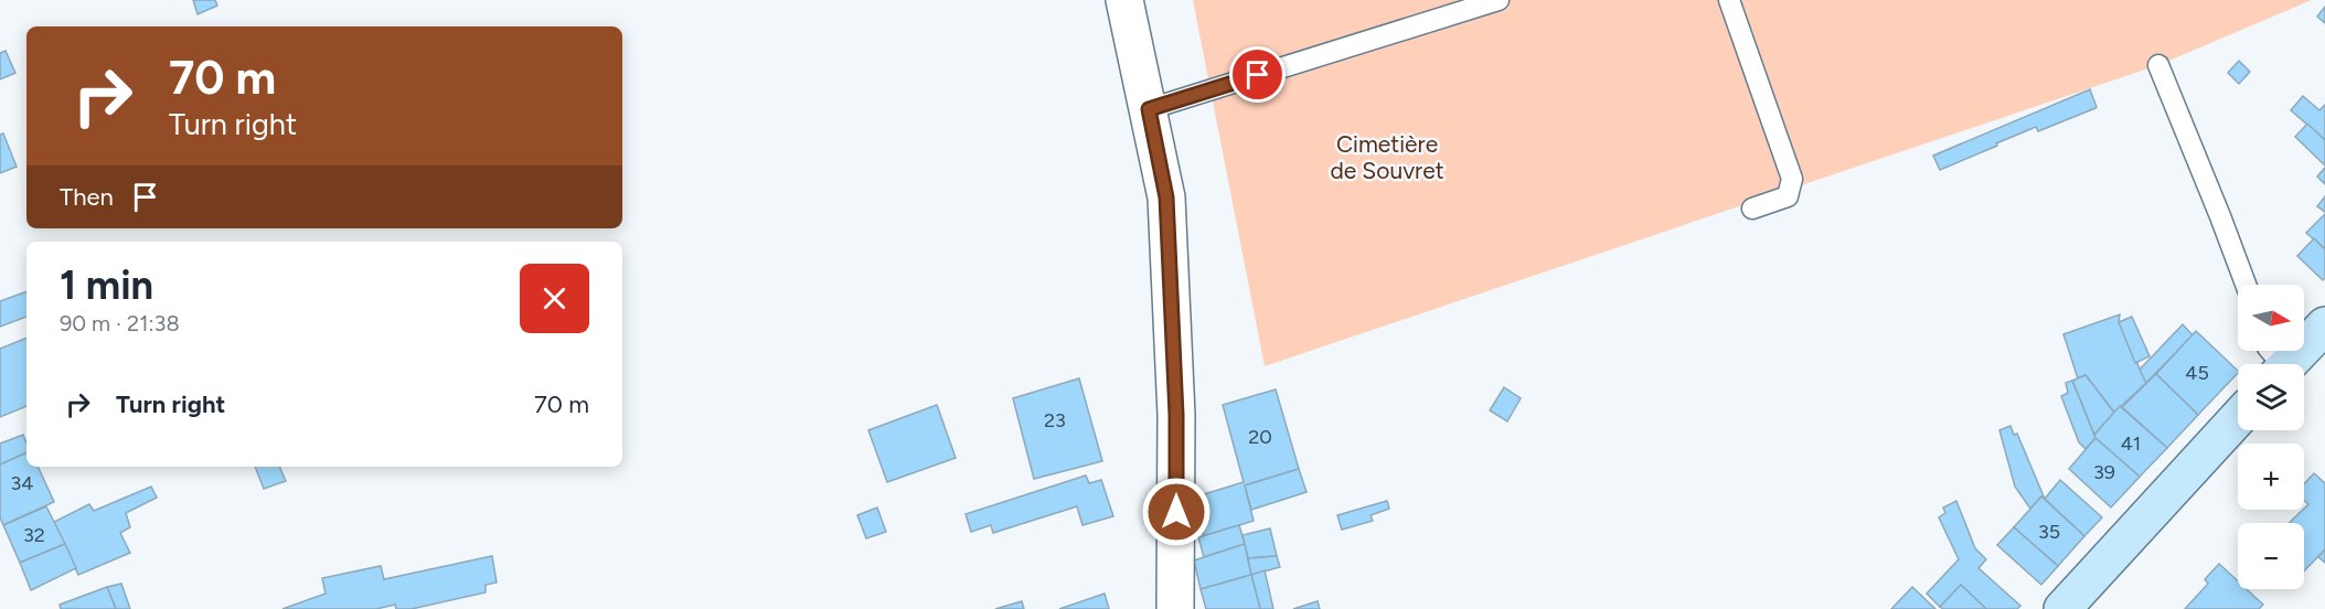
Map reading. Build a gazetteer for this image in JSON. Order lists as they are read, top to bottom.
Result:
{
  "parks": ["Cimetière de Souvret"],
  "house_numbers": [
    "45",
    "23",
    "20",
    "41",
    "39",
    "34",
    "35",
    "32"
  ],
  "north": "right",
  "page": {
    "turn": ["70 m", "Turn right"],
    "then": "Then",
    "heading": ["1 min", "90 m · 21:38"],
    "map_buttons": ["+", "−"],
    "list": [
      {
        "name": "Turn right",
        "value": "70 m"
      }
    ]
  }
}
